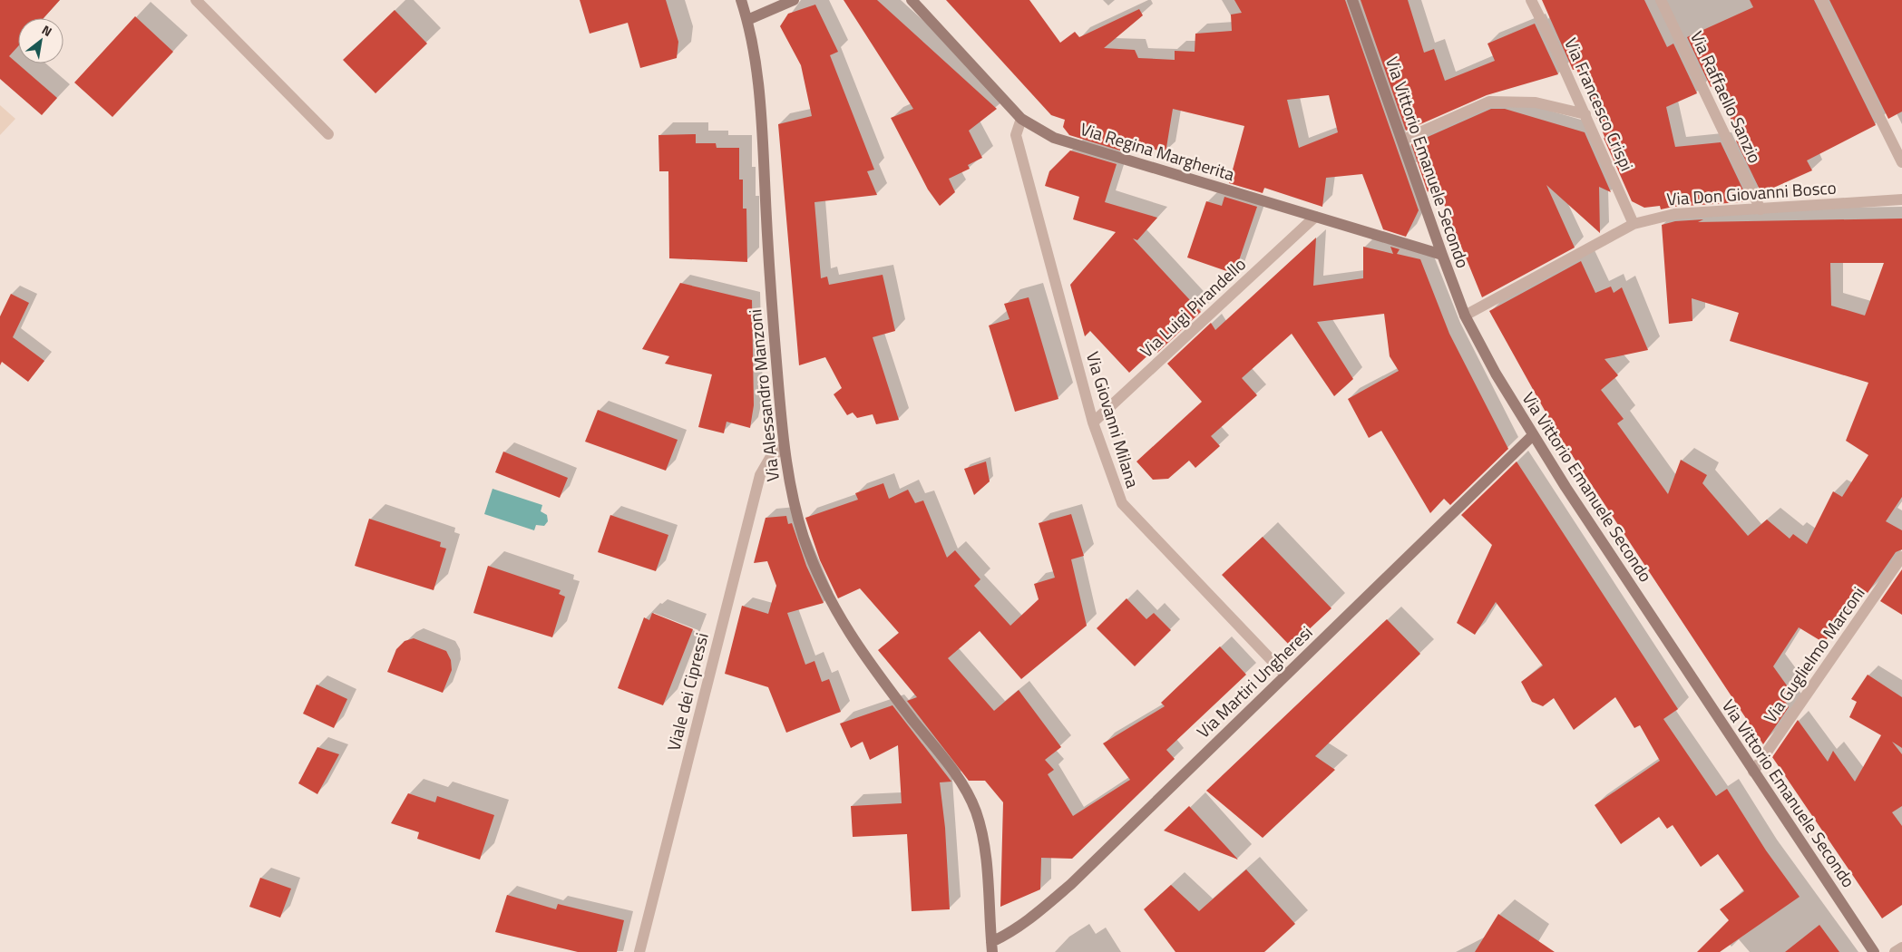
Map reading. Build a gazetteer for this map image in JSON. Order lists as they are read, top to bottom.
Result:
{
  "streets": {
    "street": [
      "Via Raffaello Sanzio",
      "Via Francesco Crispi",
      "Via Regina Margherita",
      "Via Vittorio Emanuele Secondo",
      "Via Don Giovanni Bosco",
      "Via Luigi Pirandello",
      "Via Alessandro Manzoni",
      "Via Giovanni Milana",
      "Via Guglielmo Marconi",
      "Via Martiri Ungheresi",
      "Viale dei Cipressi"
    ]
  },
  "crossings": [
    ["Via Raffaello Sanzio", "Via Don Giovanni Bosco"],
    ["Via Francesco Crispi", "Via Don Giovanni Bosco"],
    ["Via Regina Margherita", "Via Vittorio Emanuele Secondo"],
    ["Via Regina Margherita", "Via Luigi Pirandello"],
    ["Via Regina Margherita", "Via Giovanni Milana"],
    ["Via Vittorio Emanuele Secondo", "Via Don Giovanni Bosco"],
    ["Via Vittorio Emanuele Secondo", "Via Guglielmo Marconi"],
    ["Via Vittorio Emanuele Secondo", "Via Martiri Ungheresi"],
    ["Via Luigi Pirandello", "Via Giovanni Milana"],
    ["Via Alessandro Manzoni", "Via Martiri Ungheresi"],
    ["Via Alessandro Manzoni", "Viale dei Cipressi"],
    ["Via Giovanni Milana", "Via Martiri Ungheresi"]
  ],
  "north": "top right"
}
